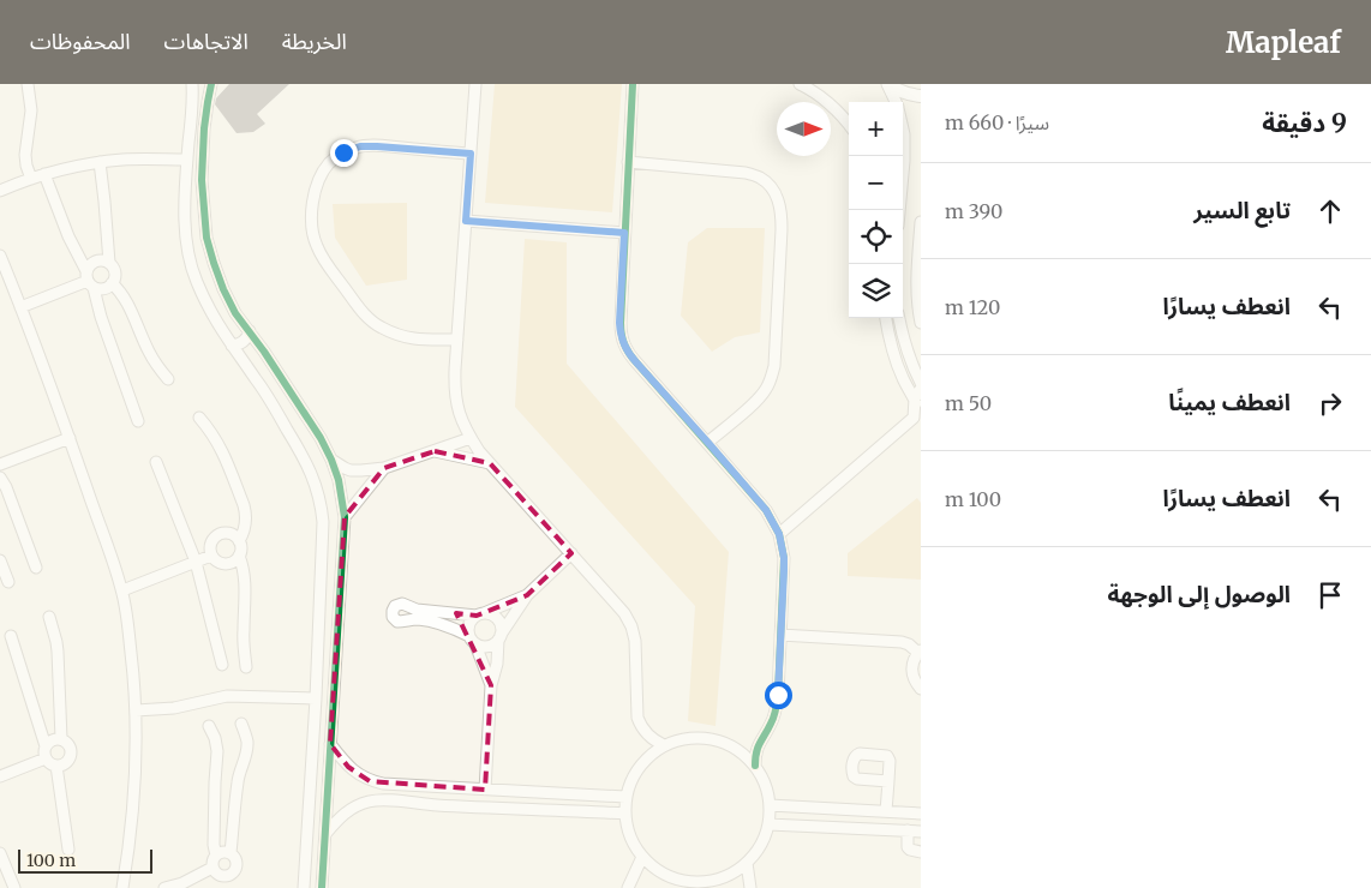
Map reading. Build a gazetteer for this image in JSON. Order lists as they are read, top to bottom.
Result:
{
  "scale_bar": "100 m",
  "north": "right",
  "page": {
    "header": "Mapleaf",
    "nav": ["الخريطة", "الاتجاهات", "المحفوظات"],
    "heading": ["9 دقيقة", "سيرًا · 660 m"],
    "map_buttons": ["+", "−"],
    "list": [
      ["تابع السير", "390 m"],
      ["انعطف يسارًا", "120 m"],
      ["انعطف يمينًا", "50 m"],
      ["انعطف يسارًا", "100 m"],
      "الوصول إلى الوجهة"
    ],
    "scale": "100 m"
  }
}
